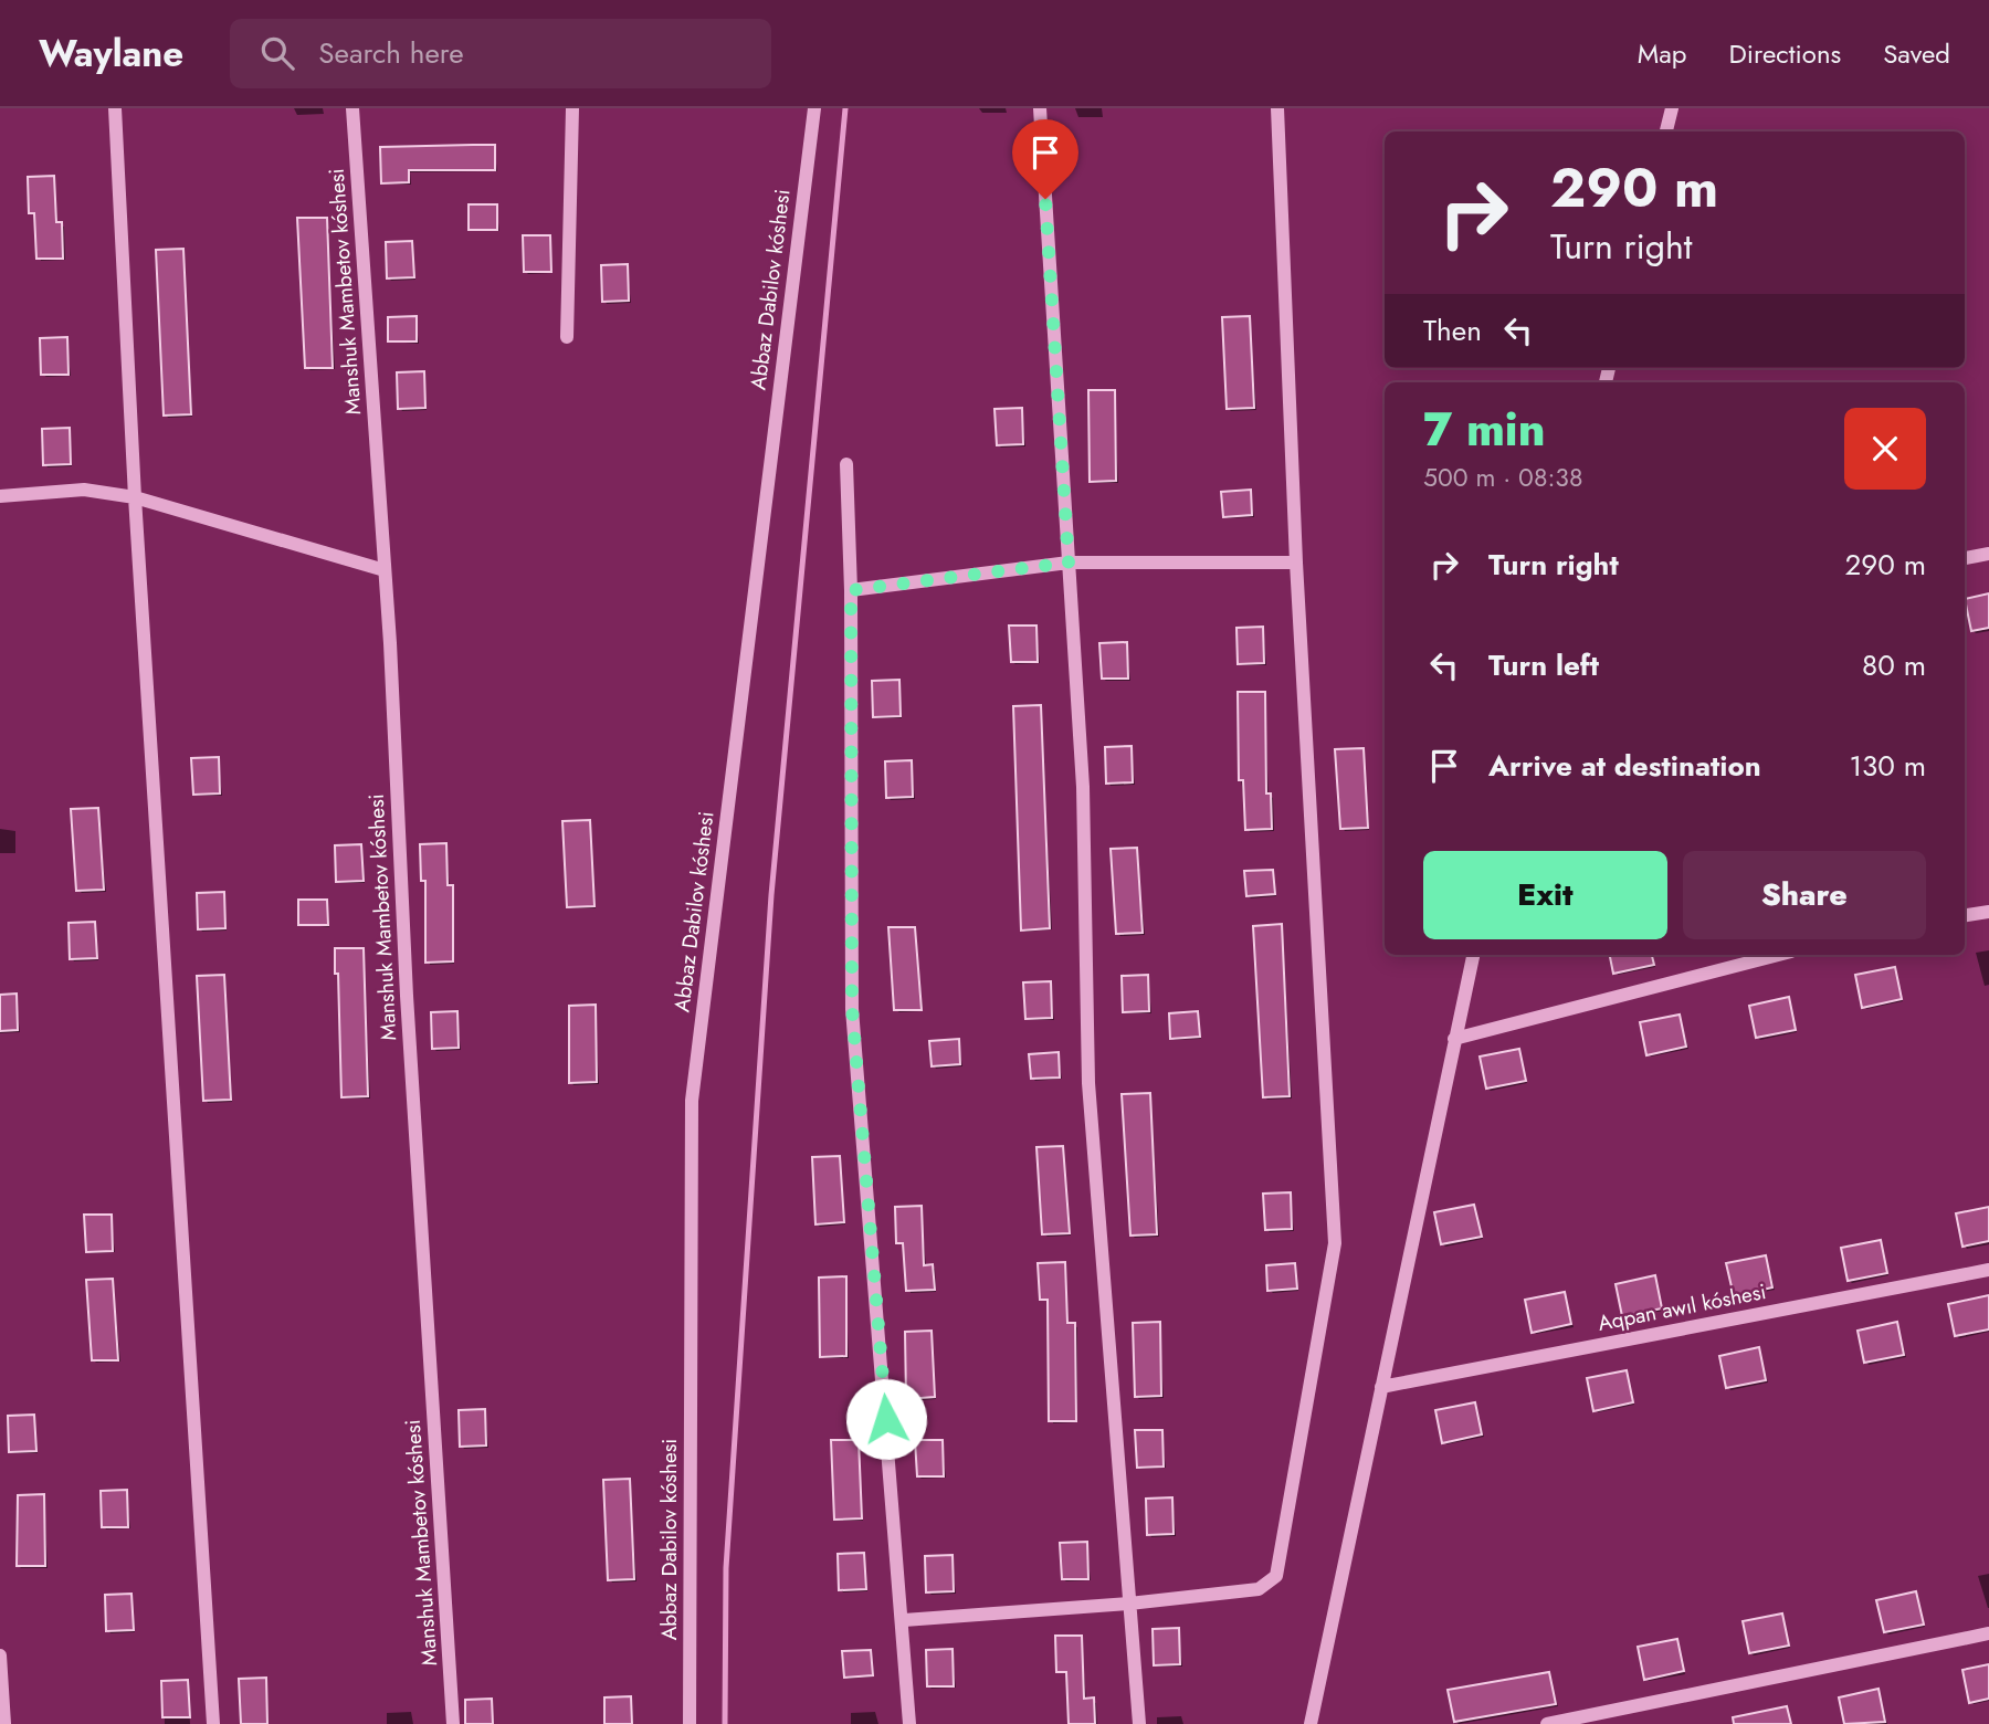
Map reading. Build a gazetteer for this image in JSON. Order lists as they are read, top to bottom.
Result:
{
  "streets": {
    "street": ["Abbaz Dabilov kóshesi", "Manshuk Mambetov kóshesi", "Aqpan awıl kóshesi"]
  },
  "page": {
    "header": "Waylane",
    "search": "Search here",
    "nav": ["Map", "Directions", "Saved"],
    "turn": ["290 m", "Turn right"],
    "then": "Then",
    "heading": ["7 min", "500 m · 08:38"],
    "list": [
      {
        "name": "Turn right",
        "value": "290 m"
      },
      {
        "name": "Turn left",
        "value": "80 m"
      },
      {
        "name": "Arrive at destination",
        "value": "130 m"
      }
    ],
    "buttons": ["Exit", "Share"]
  }
}
